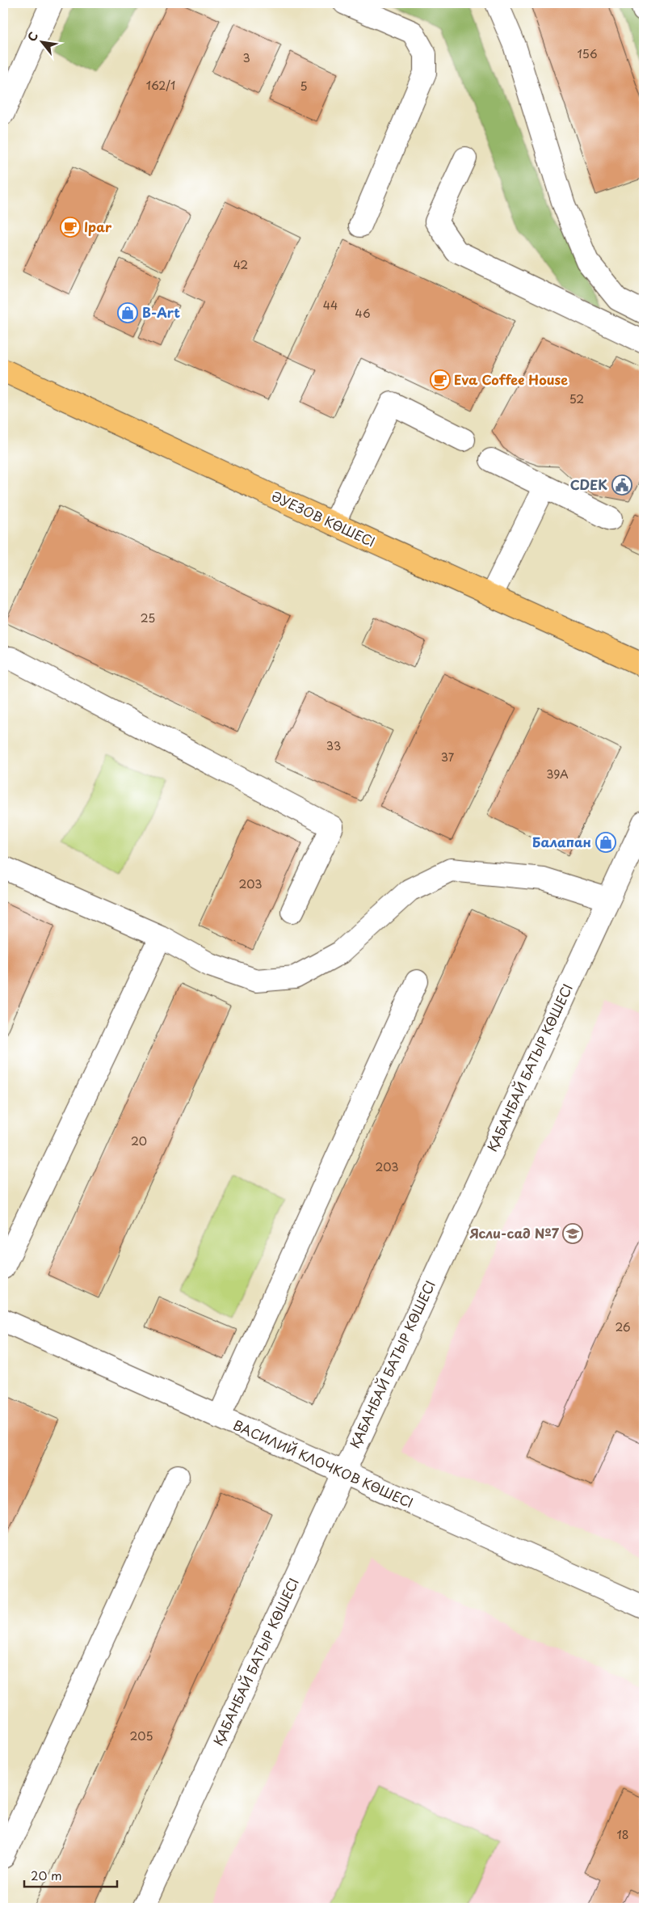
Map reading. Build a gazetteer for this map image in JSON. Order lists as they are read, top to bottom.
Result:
{
  "streets": {
    "main road": ["ӘУЕЗОВ КӨШЕСІ"],
    "street": ["ҚАБАНБАЙ БАТЫР КӨШЕСІ", "ВАСИЛИЙ КЛОЧКОВ КӨШЕСІ"]
  },
  "crossings": [
    ["ҚАБАНБАЙ БАТЫР КӨШЕСІ", "ВАСИЛИЙ КЛОЧКОВ КӨШЕСІ"]
  ],
  "places": {
    "cafe": ["Ipar", "Eva Coffee House"],
    "shop": ["B-Art", "Балапан"],
    "public building": ["CDEK"],
    "school or university": ["Ясли-сад №7"]
  },
  "house_numbers": [
    "156",
    "3",
    "162/1",
    "5",
    "42",
    "44",
    "46",
    "52",
    "25",
    "33",
    "37",
    "39А",
    "203",
    "20",
    "203",
    "26",
    "205",
    "18"
  ],
  "scale_bar": "20 m",
  "north": "top left"
}
